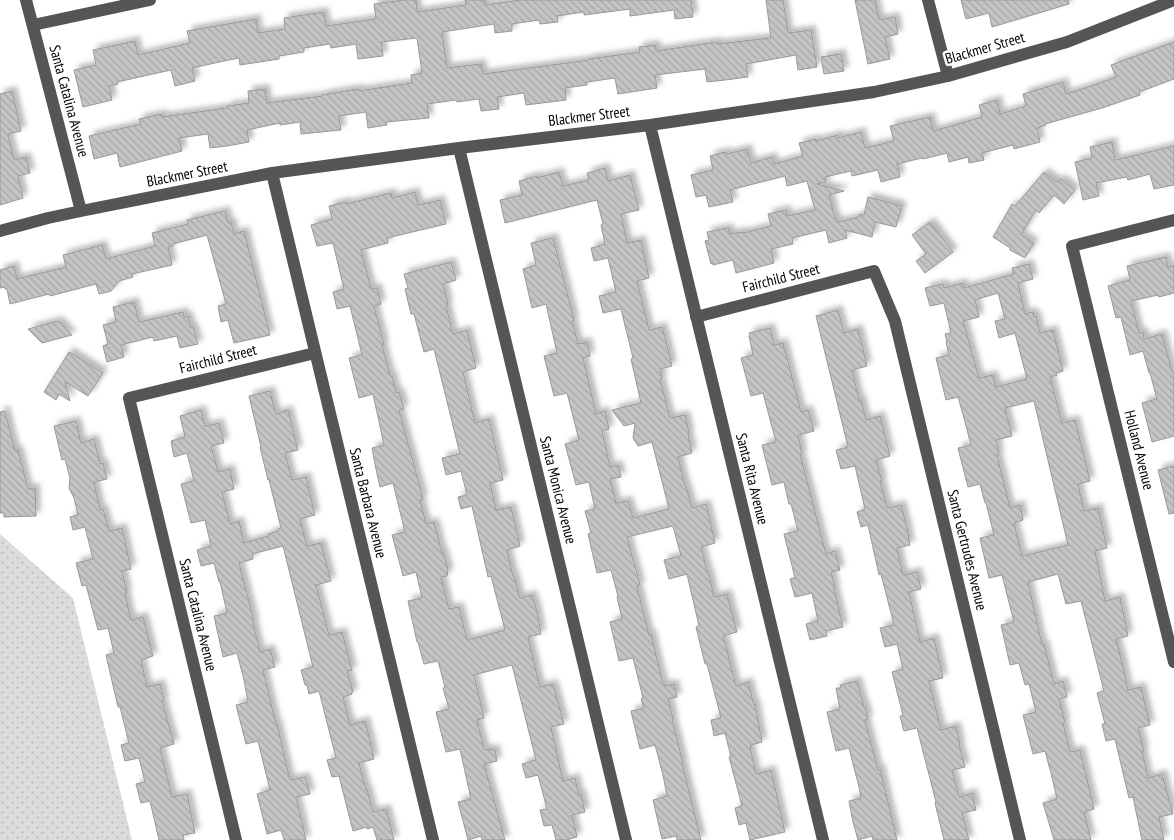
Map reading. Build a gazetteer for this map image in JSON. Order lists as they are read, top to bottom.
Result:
{
  "streets": {
    "street": [
      "Blackmer Street",
      "Santa Catalina Avenue",
      "Fairchild Street",
      "Holland Avenue",
      "Santa Rita Avenue",
      "Santa Monica Avenue",
      "Santa Barbara Avenue",
      "Santa Gertrudes Avenue"
    ]
  },
  "crossings": [
    ["Blackmer Street", "Santa Catalina Avenue"],
    ["Blackmer Street", "Santa Rita Avenue"],
    ["Blackmer Street", "Santa Monica Avenue"],
    ["Blackmer Street", "Santa Barbara Avenue"],
    ["Santa Catalina Avenue", "Fairchild Street"],
    ["Fairchild Street", "Santa Rita Avenue"],
    ["Fairchild Street", "Santa Barbara Avenue"],
    ["Fairchild Street", "Santa Gertrudes Avenue"]
  ]
}
